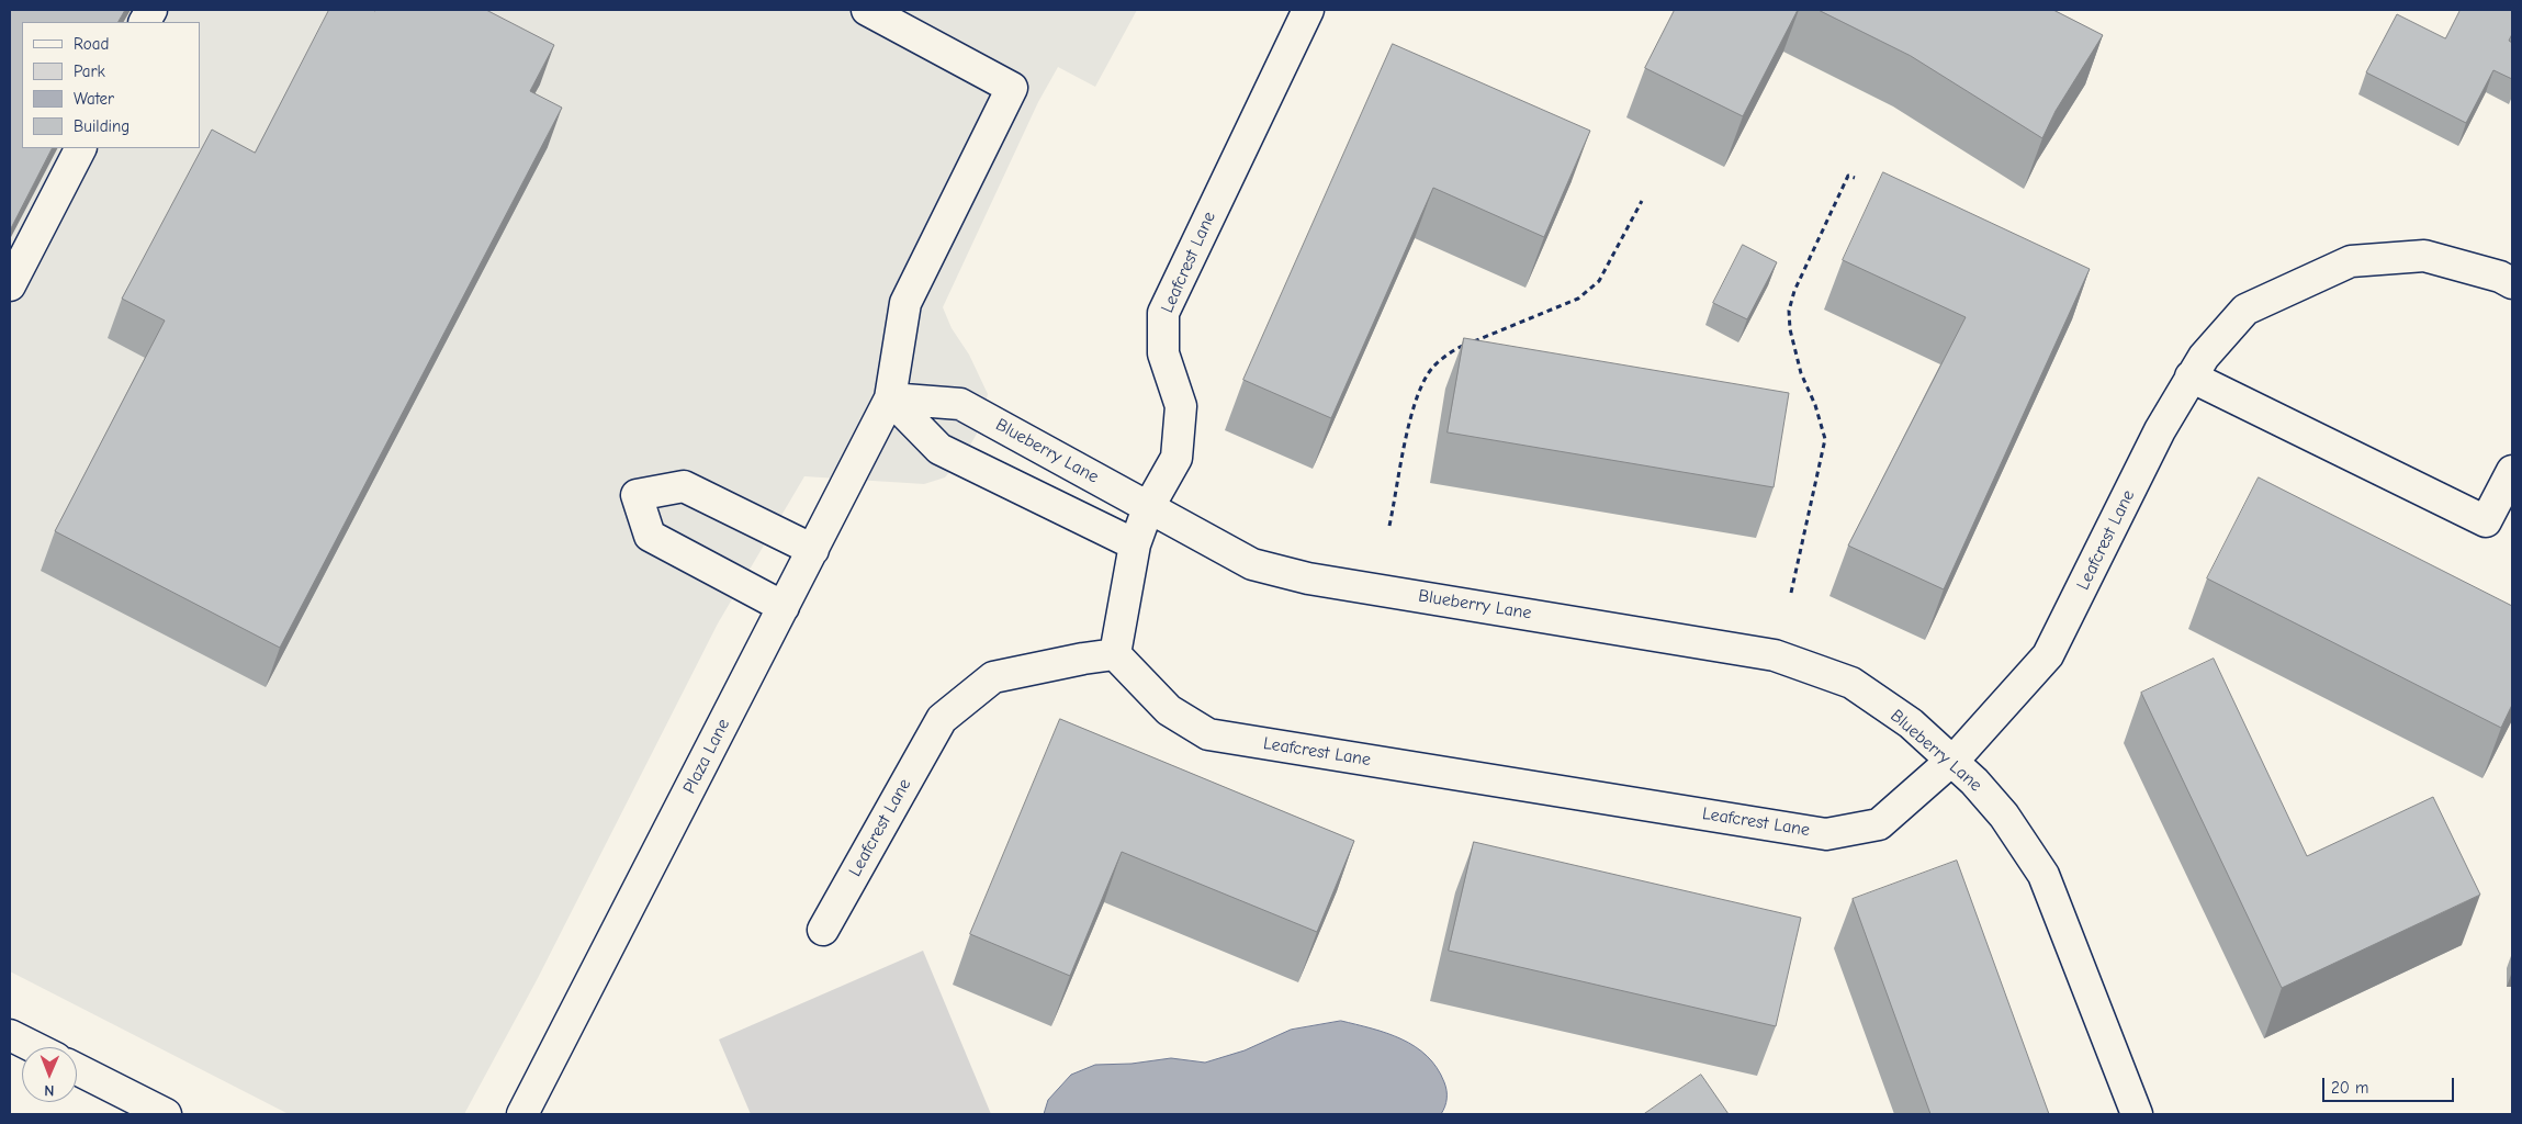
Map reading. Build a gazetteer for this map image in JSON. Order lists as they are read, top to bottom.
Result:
{
  "streets": {
    "main road": ["Leafcrest Lane", "Blueberry Lane", "Plaza Lane"]
  },
  "crossings": [
    ["Leafcrest Lane", "Blueberry Lane"],
    ["Blueberry Lane", "Plaza Lane"]
  ],
  "legend": [
    "Road",
    "Park",
    "Water",
    "Building"
  ],
  "scale_bar": "20 m",
  "north": "bottom"
}
